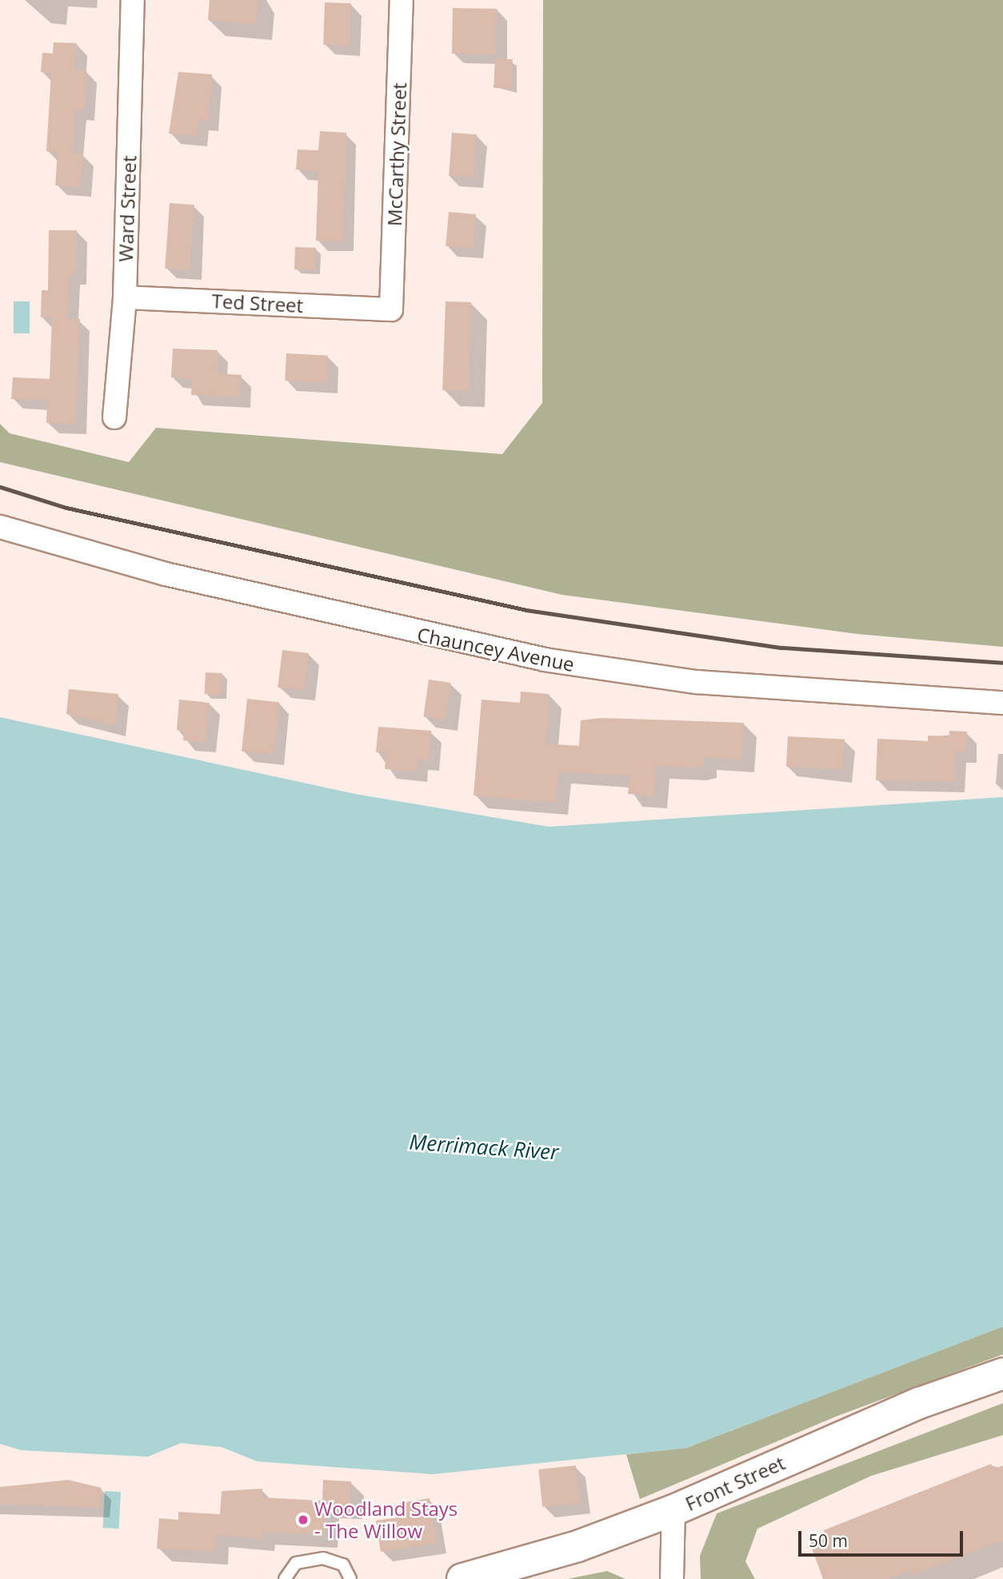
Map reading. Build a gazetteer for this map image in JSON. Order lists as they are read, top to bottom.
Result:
{
  "streets": {
    "main road": ["Front Street"],
    "street": [
      "McCarthy Street",
      "Ward Street",
      "Ted Street",
      "Chauncey Avenue"
    ]
  },
  "crossings": [
    ["McCarthy Street", "Ted Street"],
    ["Ward Street", "Ted Street"]
  ],
  "water": ["Merrimack River"],
  "places": ["Woodland Stays - The Willow"],
  "scale_bar": "50 m"
}
